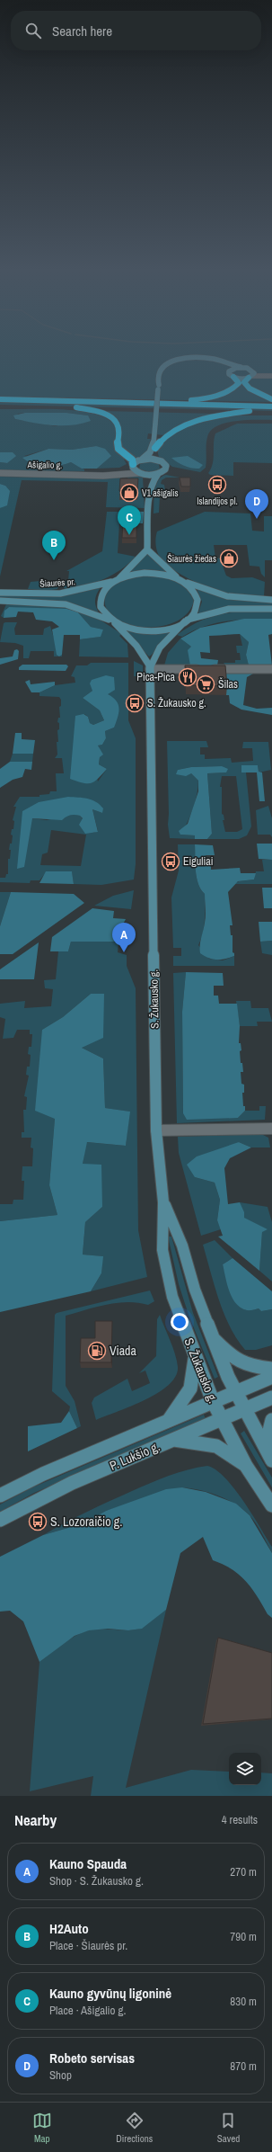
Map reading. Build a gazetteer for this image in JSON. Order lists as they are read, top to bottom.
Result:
{
  "streets": {
    "main road": ["Šiaurės pr.", "S. Žukausko g.", "P. Lukšio g."],
    "street": ["Ašigalio g."]
  },
  "crossings": [
    ["Šiaurės pr.", "S. Žukausko g."],
    ["S. Žukausko g.", "P. Lukšio g."]
  ],
  "places": {
    "bus stop": [
      "Islandijos pl.",
      "S. Žukausko g.",
      "Eiguliai",
      "S. Lozoraičio g."
    ],
    "shop": ["V1 ašigalis", "Šiaurės žiedas"],
    "restaurant": ["Pica-Pica"],
    "supermarket": ["Šilas"],
    "fuel station": ["Viada"]
  },
  "page": {
    "search": "Search here",
    "pins": [
      "D",
      "C",
      "B",
      "A"
    ],
    "heading": ["Nearby", "4 results"],
    "list": [
      {
        "mark": "A",
        "name": "Kauno Spauda",
        "note": "Shop · S. Žukausko g.",
        "value": "270 m"
      },
      {
        "mark": "B",
        "name": "H2Auto",
        "note": "Place · Šiaurės pr.",
        "value": "790 m"
      },
      {
        "mark": "C",
        "name": "Kauno gyvūnų ligoninė",
        "note": "Place · Ašigalio g.",
        "value": "830 m"
      },
      {
        "mark": "D",
        "name": "Robeto servisas",
        "note": "Shop",
        "value": "870 m"
      }
    ],
    "nav": ["Map", "Directions", "Saved"]
  }
}
